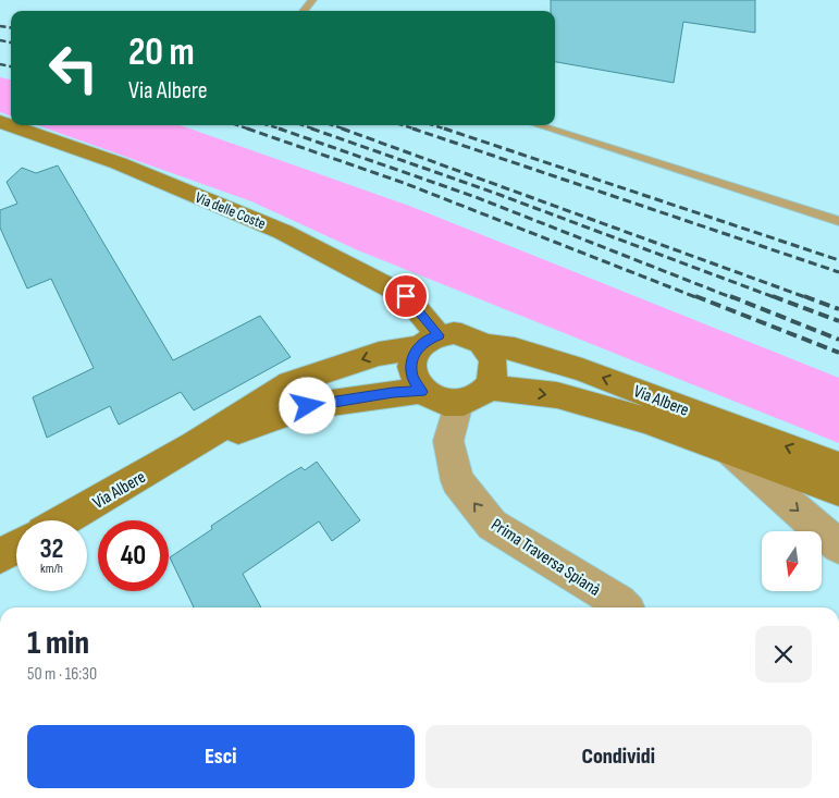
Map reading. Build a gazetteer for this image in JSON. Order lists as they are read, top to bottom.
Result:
{
  "streets": {
    "street": ["Via delle Coste", "Via Albere", "Prima Traversa Spianà"]
  },
  "crossings": [
    ["Via delle Coste", "Via Albere"],
    ["Via delle Coste", "Prima Traversa Spianà"],
    ["Via Albere", "Prima Traversa Spianà"]
  ],
  "one_way": ["Prima Traversa Spianà"],
  "north": "bottom",
  "page": {
    "turn": ["20 m", "Via Albere"],
    "speed": "32 km/h",
    "limit": "40",
    "heading": ["1 min", "50 m · 16:30"],
    "buttons": ["Esci", "Condividi"]
  }
}
